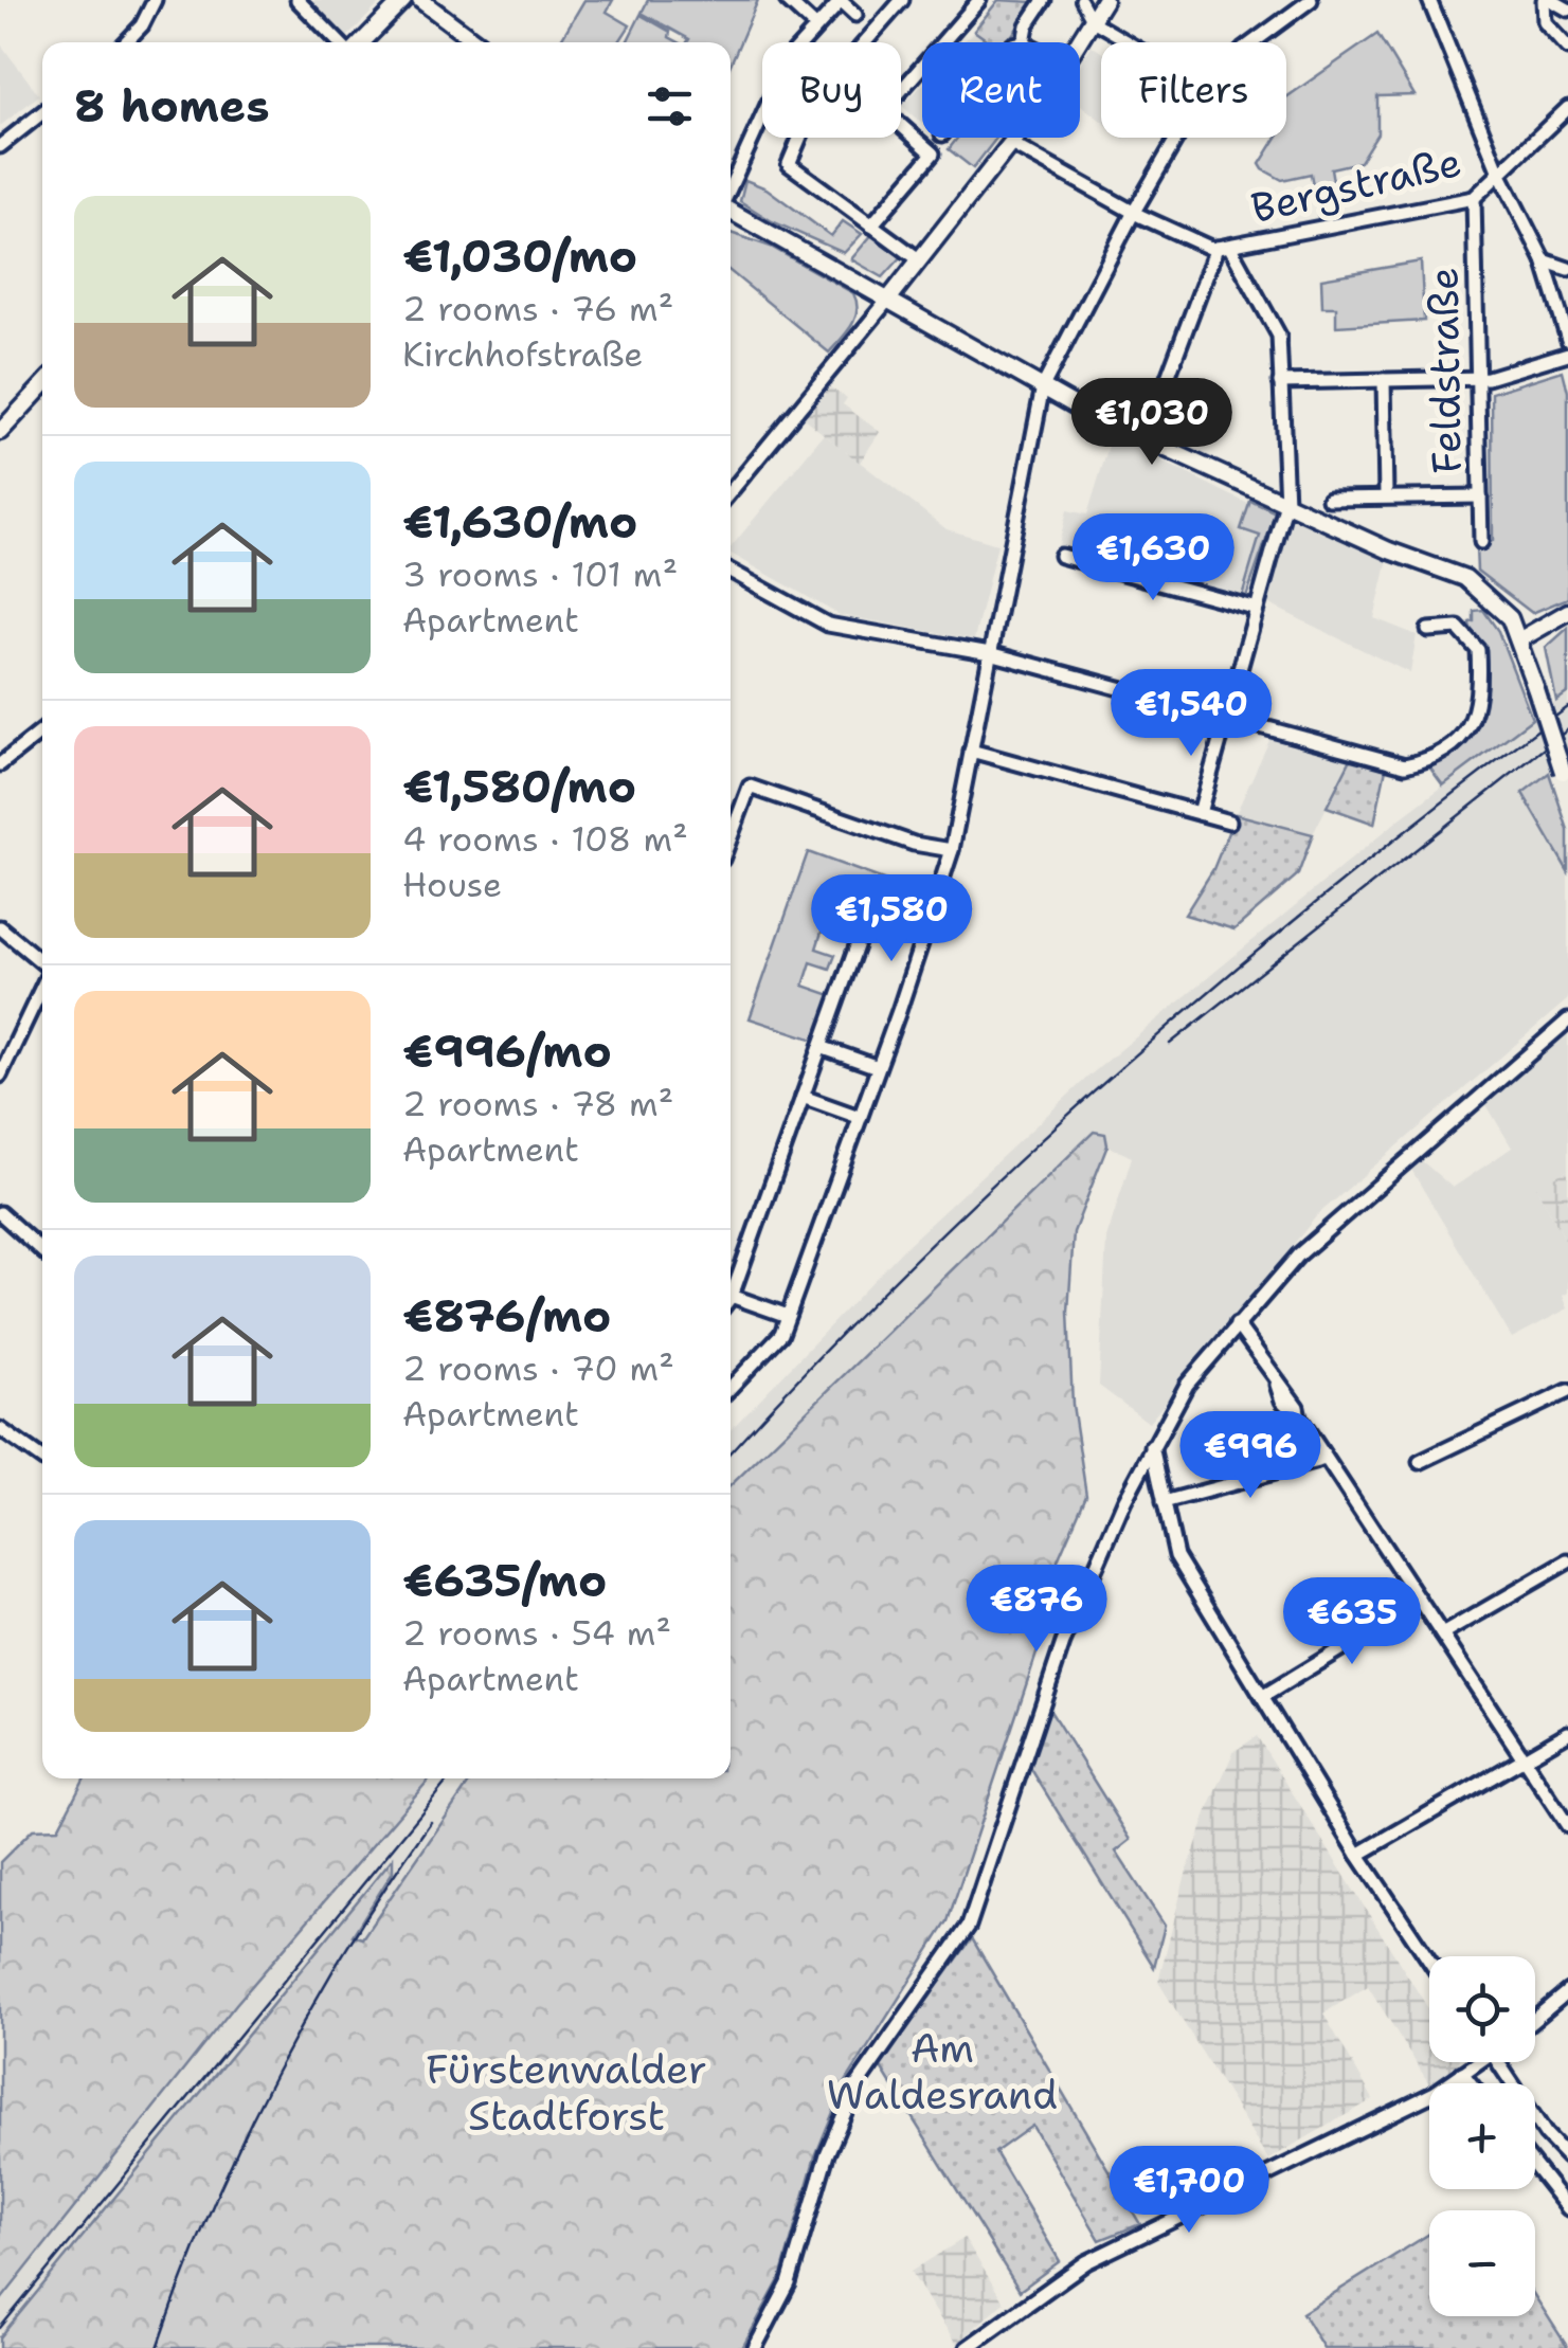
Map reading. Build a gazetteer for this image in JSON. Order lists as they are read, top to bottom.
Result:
{
  "streets": {
    "street": ["Bergstraße", "Feldstraße"]
  },
  "crossings": [
    ["Bergstraße", "Feldstraße"]
  ],
  "parks": ["Am Waldesrand", "Fürstenwalder Stadtforst"],
  "page": {
    "chip": ["Buy", "Rent", "Filters"],
    "heading": "8 homes",
    "list": [
      {
        "name": "€1,030/mo",
        "note": "2 rooms · 76 m² · Kirchhofstraße"
      },
      {
        "name": "€1,630/mo",
        "note": "3 rooms · 101 m² · Apartment"
      },
      {
        "name": "€1,580/mo",
        "note": "4 rooms · 108 m² · House"
      },
      {
        "name": "€996/mo",
        "note": "2 rooms · 78 m² · Apartment"
      },
      {
        "name": "€876/mo",
        "note": "2 rooms · 70 m² · Apartment"
      },
      {
        "name": "€635/mo",
        "note": "2 rooms · 54 m² · Apartment"
      }
    ],
    "price": [
      "€1,030",
      "€1,630",
      "€1,540",
      "€1,580",
      "€996",
      "€876",
      "€635",
      "€1,700"
    ],
    "map_buttons": ["+", "−"]
  }
}
